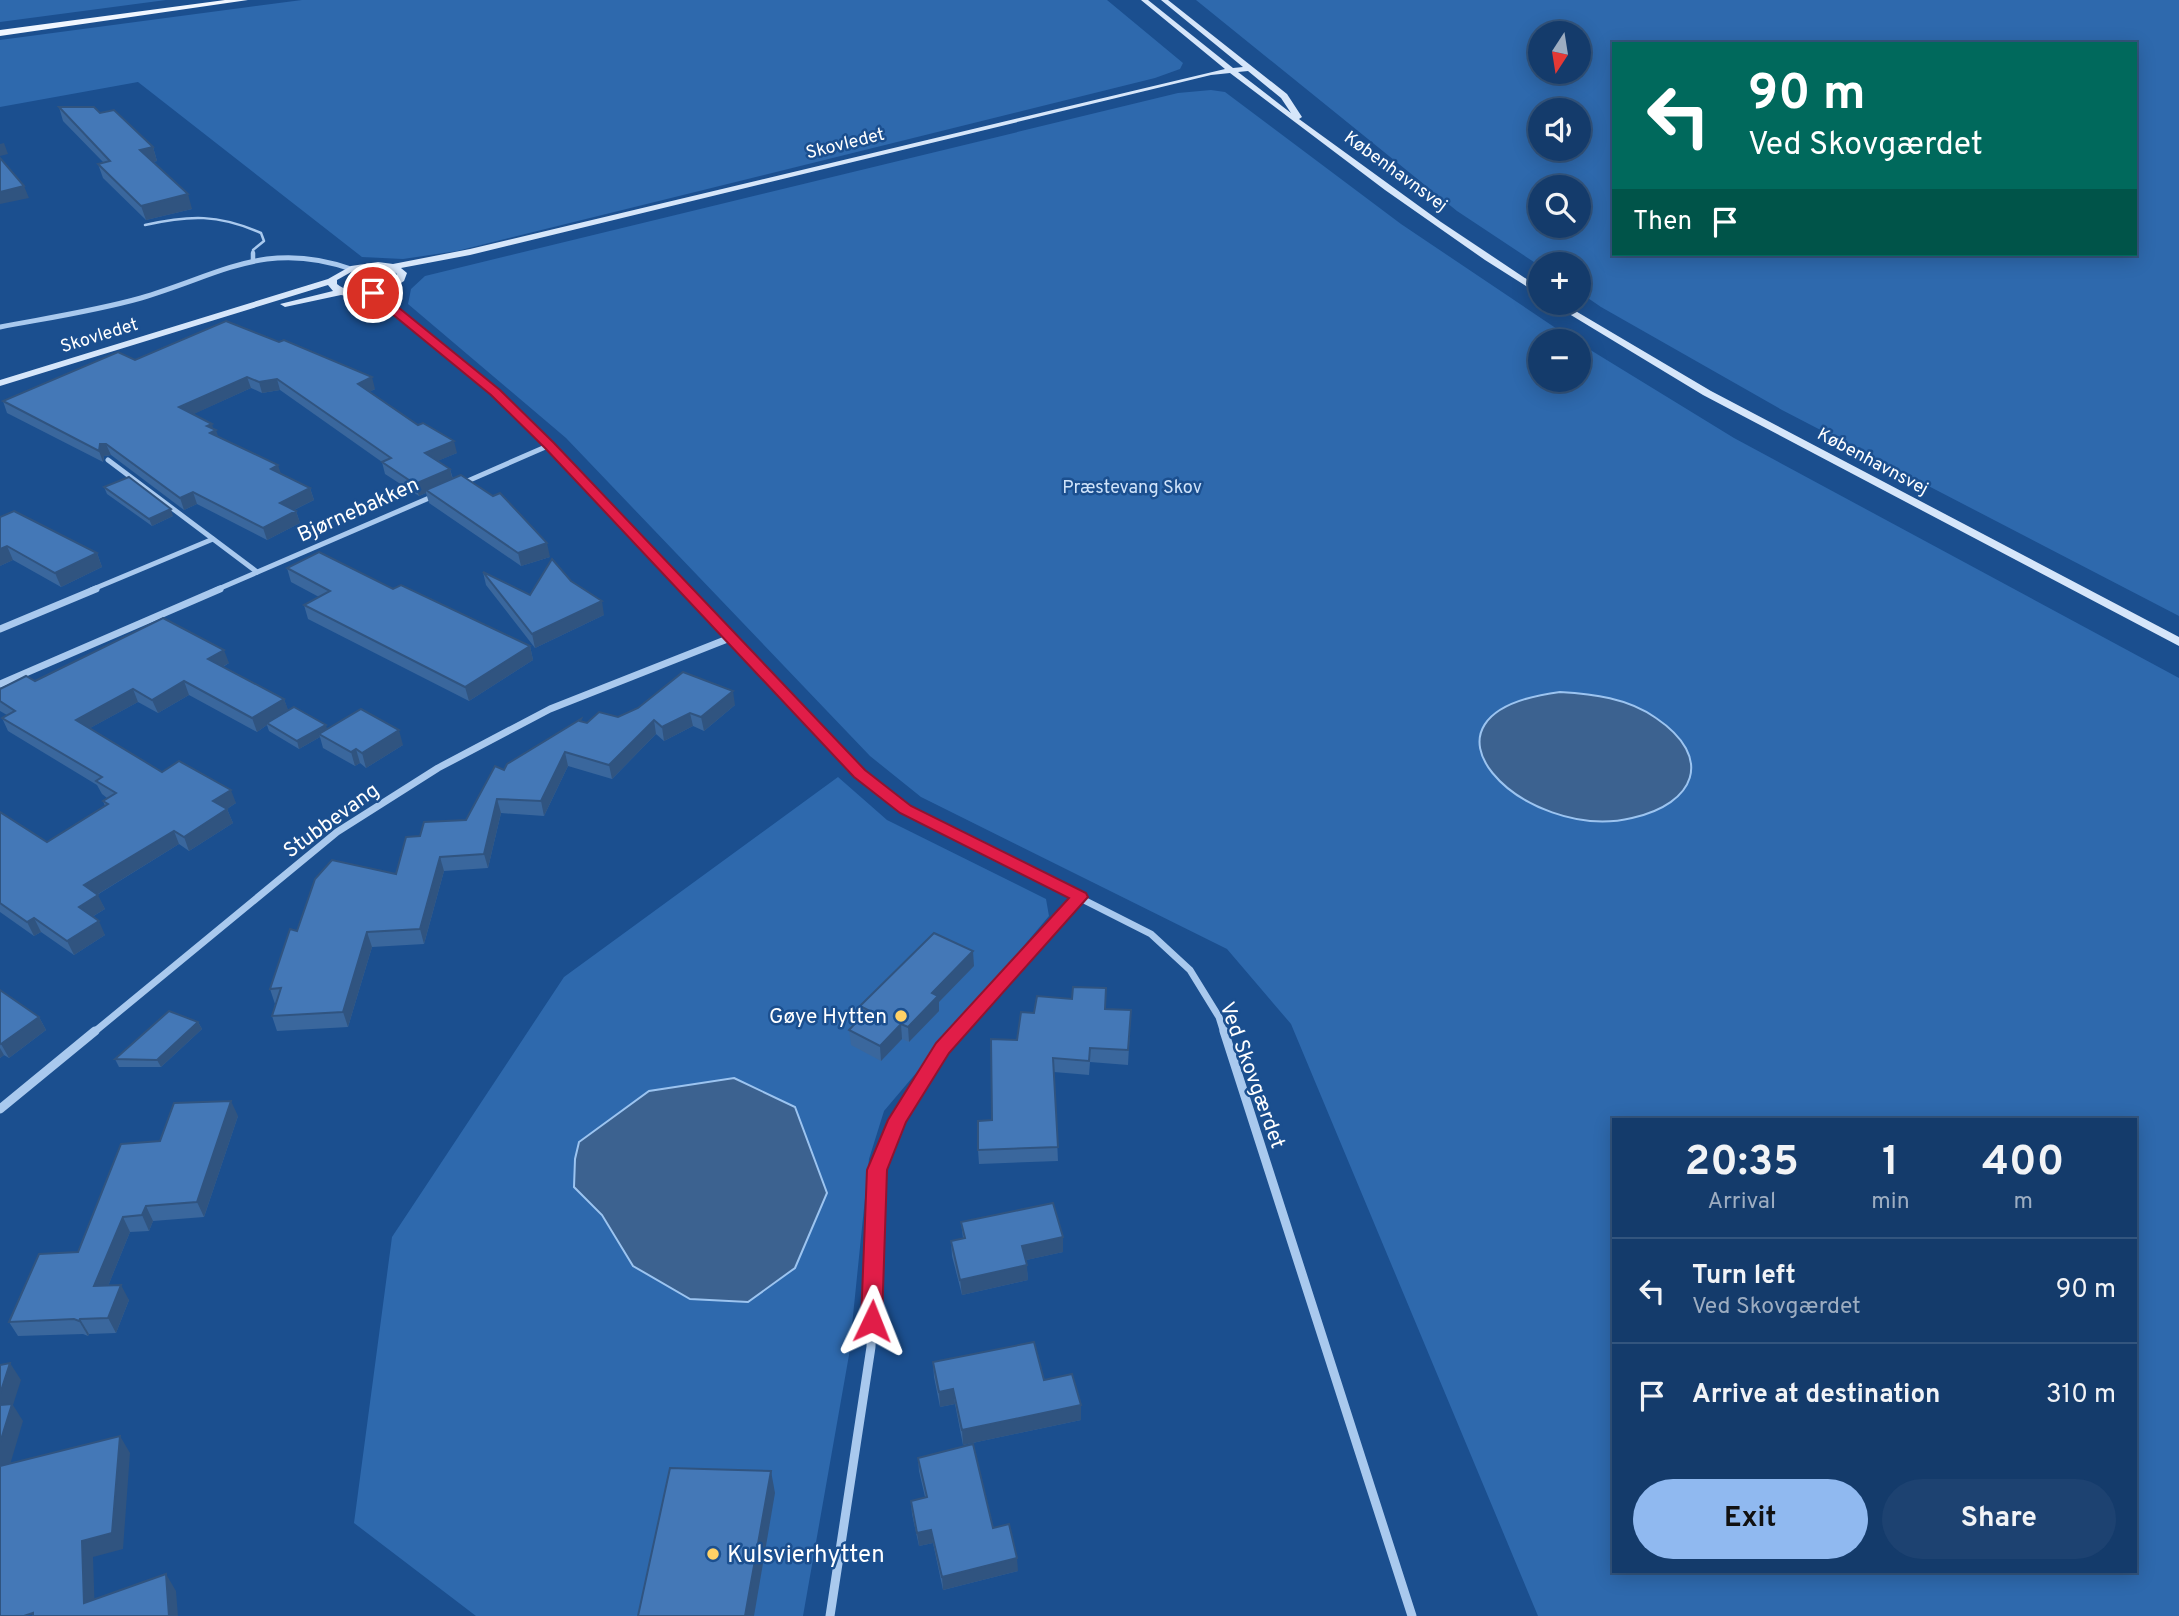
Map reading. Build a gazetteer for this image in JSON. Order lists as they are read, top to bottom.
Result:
{
  "streets": {
    "street": [
      "Skovledet",
      "Københavnsvej",
      "Bjørnebakken",
      "Stubbevang",
      "Ved Skovgærdet"
    ]
  },
  "crossings": [
    ["Skovledet", "Københavnsvej"],
    ["Skovledet", "Ved Skovgærdet"],
    ["Stubbevang", "Ved Skovgærdet"]
  ],
  "parks": ["Præstevang Skov"],
  "places": ["Gøye Hytten", "Kulsvierhytten"],
  "north": "bottom",
  "page": {
    "map_buttons": ["+", "−"],
    "turn": ["90 m", "Ved Skovgærdet"],
    "then": "Then",
    "eta": [
      "20:35",
      "Arrival",
      "1",
      "min",
      "400",
      "m"
    ],
    "list": [
      {
        "name": "Turn left",
        "note": "Ved Skovgærdet",
        "value": "90 m"
      },
      {
        "name": "Arrive at destination",
        "value": "310 m"
      }
    ],
    "buttons": ["Exit", "Share"]
  }
}
